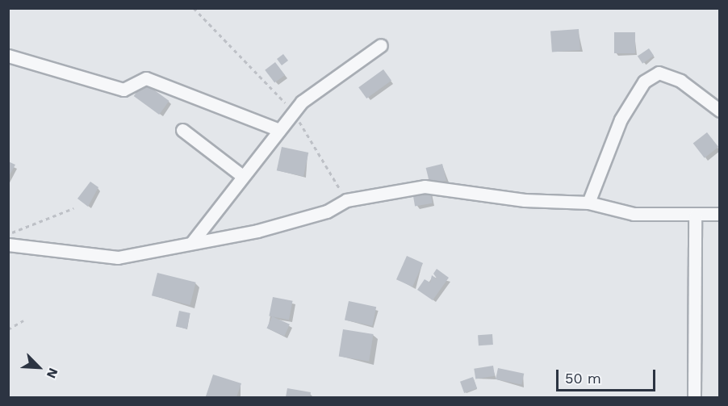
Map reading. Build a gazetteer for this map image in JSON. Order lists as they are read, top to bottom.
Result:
{
  "scale_bar": "50 m",
  "north": "bottom right"
}
